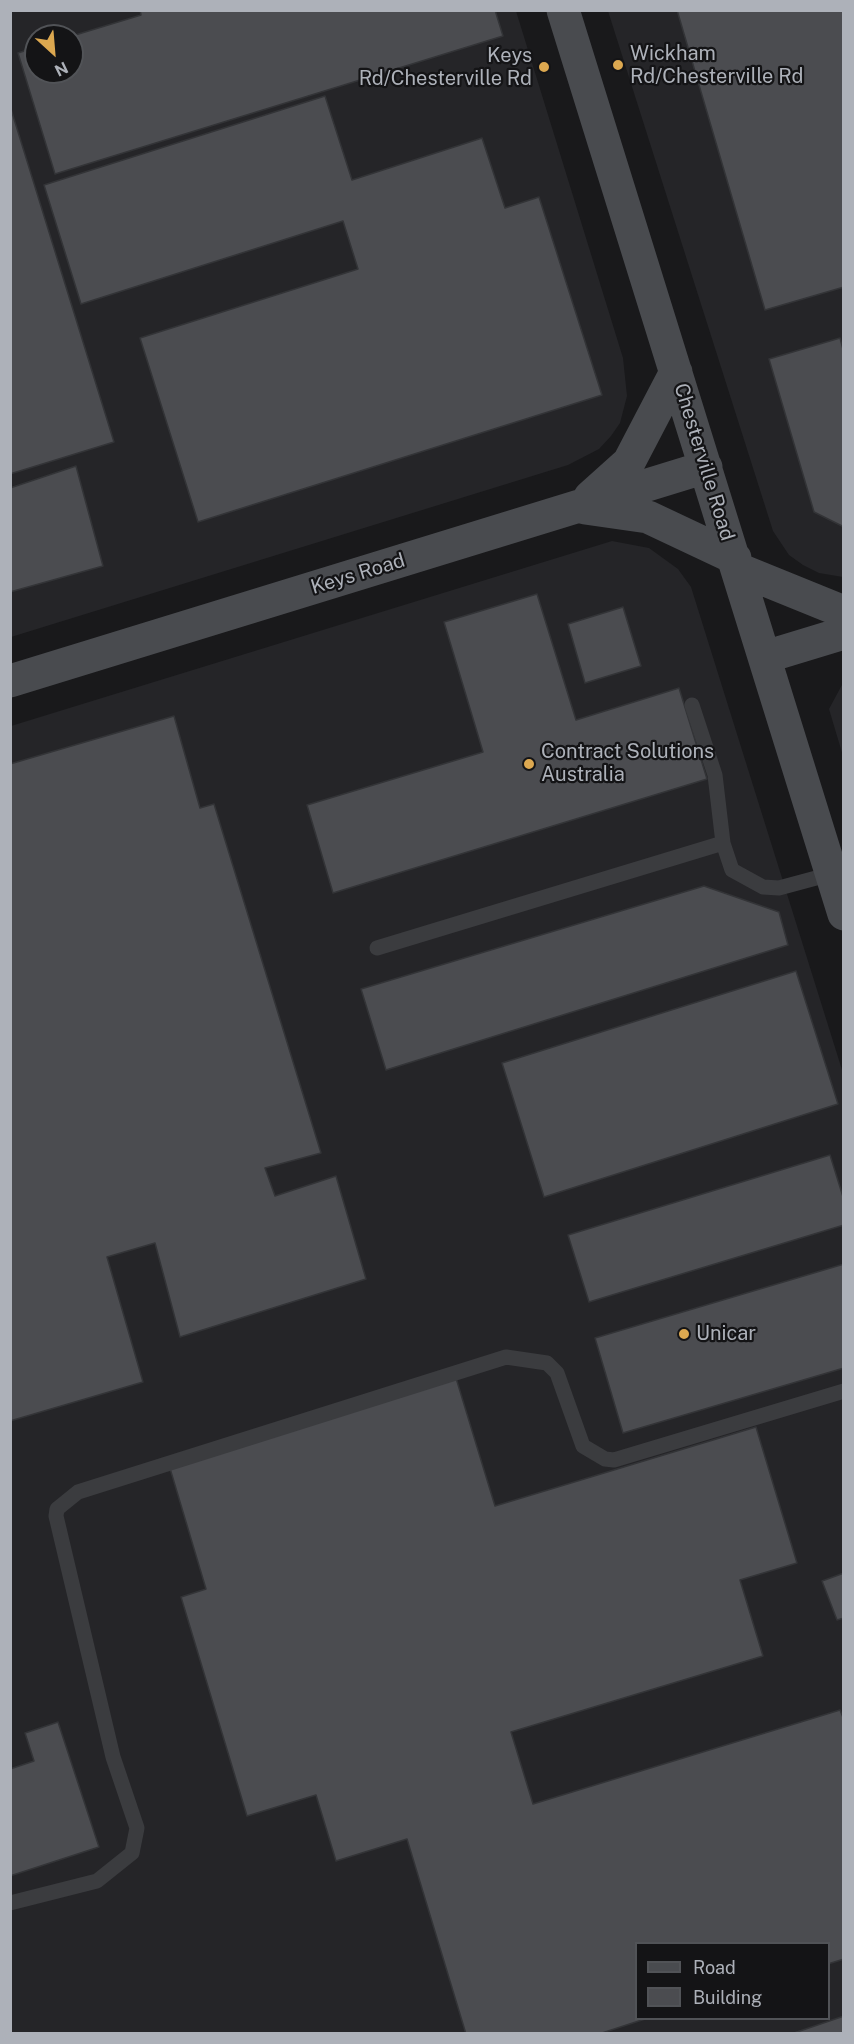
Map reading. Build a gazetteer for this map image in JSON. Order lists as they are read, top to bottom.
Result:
{
  "streets": {
    "main road": ["Chesterville Road", "Keys Road"]
  },
  "crossings": [
    ["Chesterville Road", "Keys Road"]
  ],
  "places": [
    "Wickham Rd/Chesterville Rd",
    "Keys Rd/Chesterville Rd",
    "Contract Solutions Australia",
    "Unicar"
  ],
  "legend": ["Road", "Building"],
  "north": "bottom right"
}
